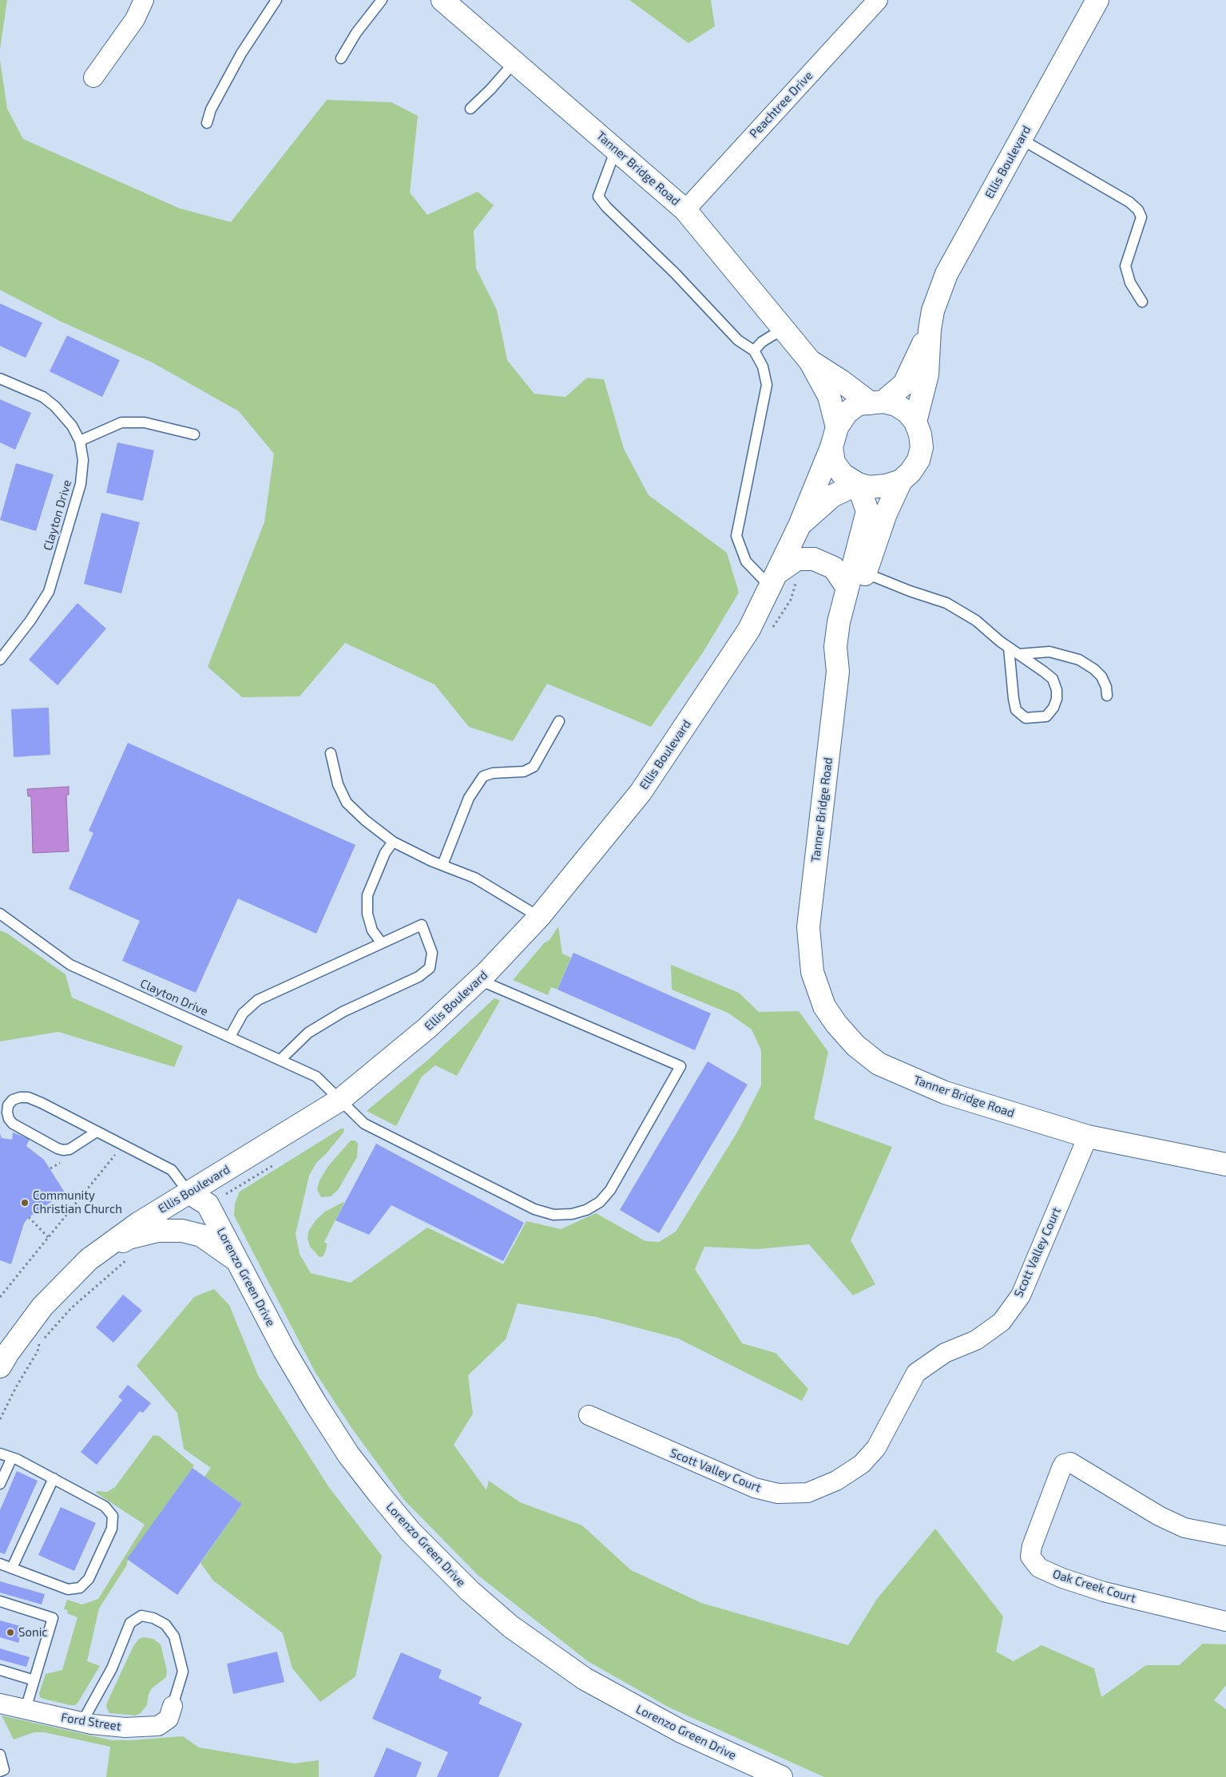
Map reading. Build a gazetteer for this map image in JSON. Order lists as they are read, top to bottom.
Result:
{
  "streets": {
    "main road": ["Ellis Boulevard", "Tanner Bridge Road", "Lorenzo Green Drive"],
    "street": [
      "Peachtree Drive",
      "Scott Valley Court",
      "Oak Creek Court",
      "Ford Street"
    ],
    "lane": ["Clayton Drive"]
  },
  "crossings": [
    ["Peachtree Drive", "Tanner Bridge Road"],
    ["Ellis Boulevard", "Tanner Bridge Road"],
    ["Ellis Boulevard", "Clayton Drive"],
    ["Ellis Boulevard", "Lorenzo Green Drive"],
    ["Tanner Bridge Road", "Scott Valley Court"]
  ],
  "places": ["Community Christian Church", "Sonic"]
}
